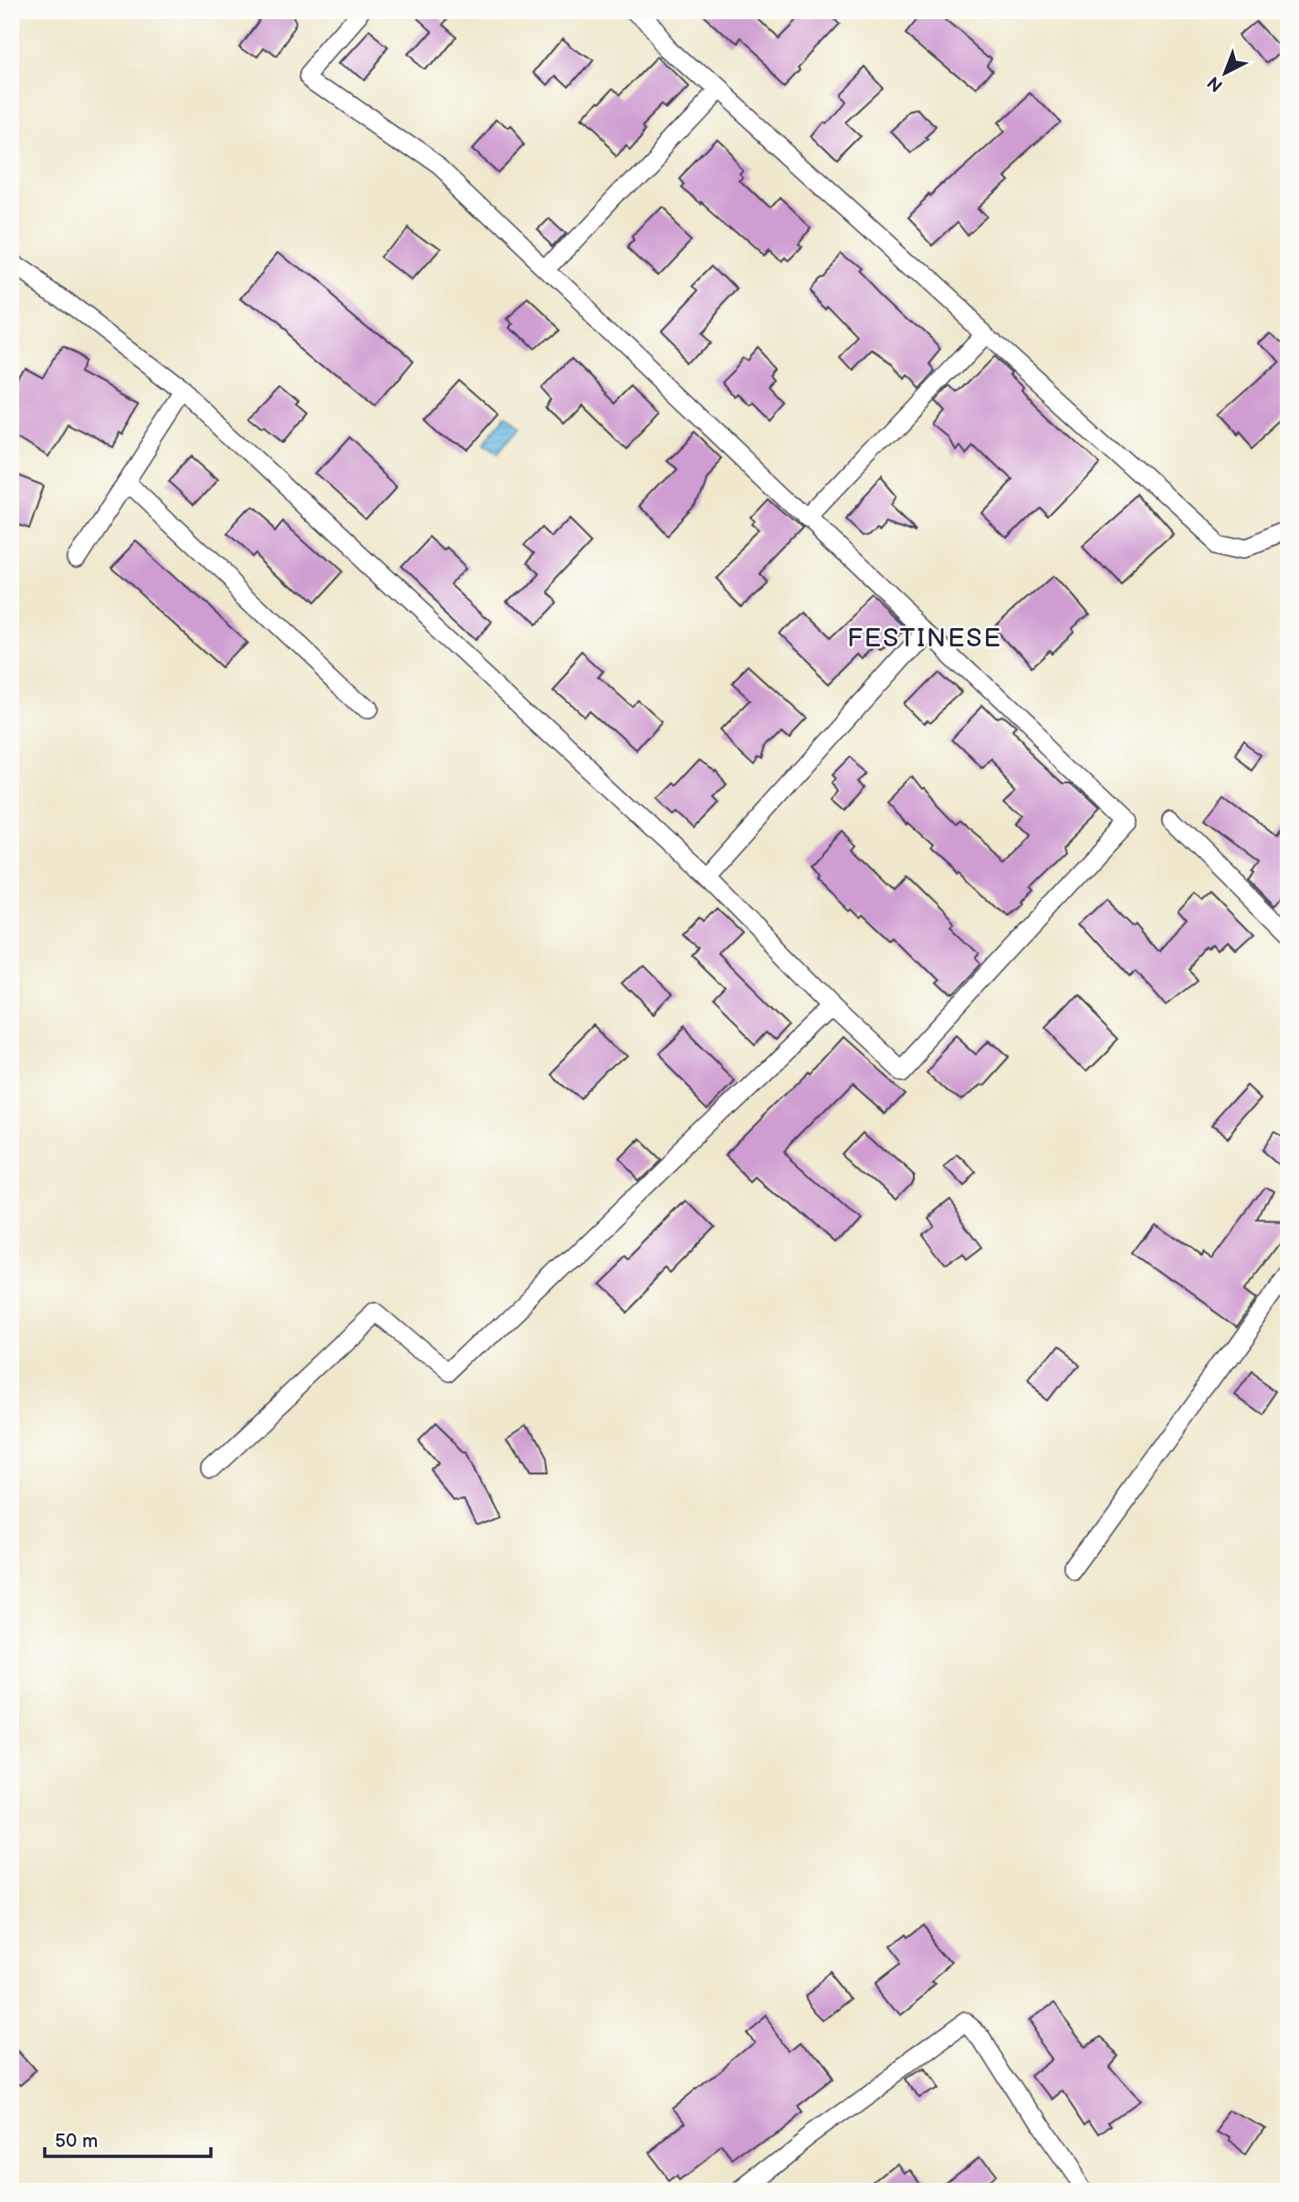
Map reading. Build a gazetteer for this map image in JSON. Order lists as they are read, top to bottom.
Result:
{
  "districts": ["FESTINESE"],
  "scale_bar": "50 m",
  "north": "bottom left"
}
